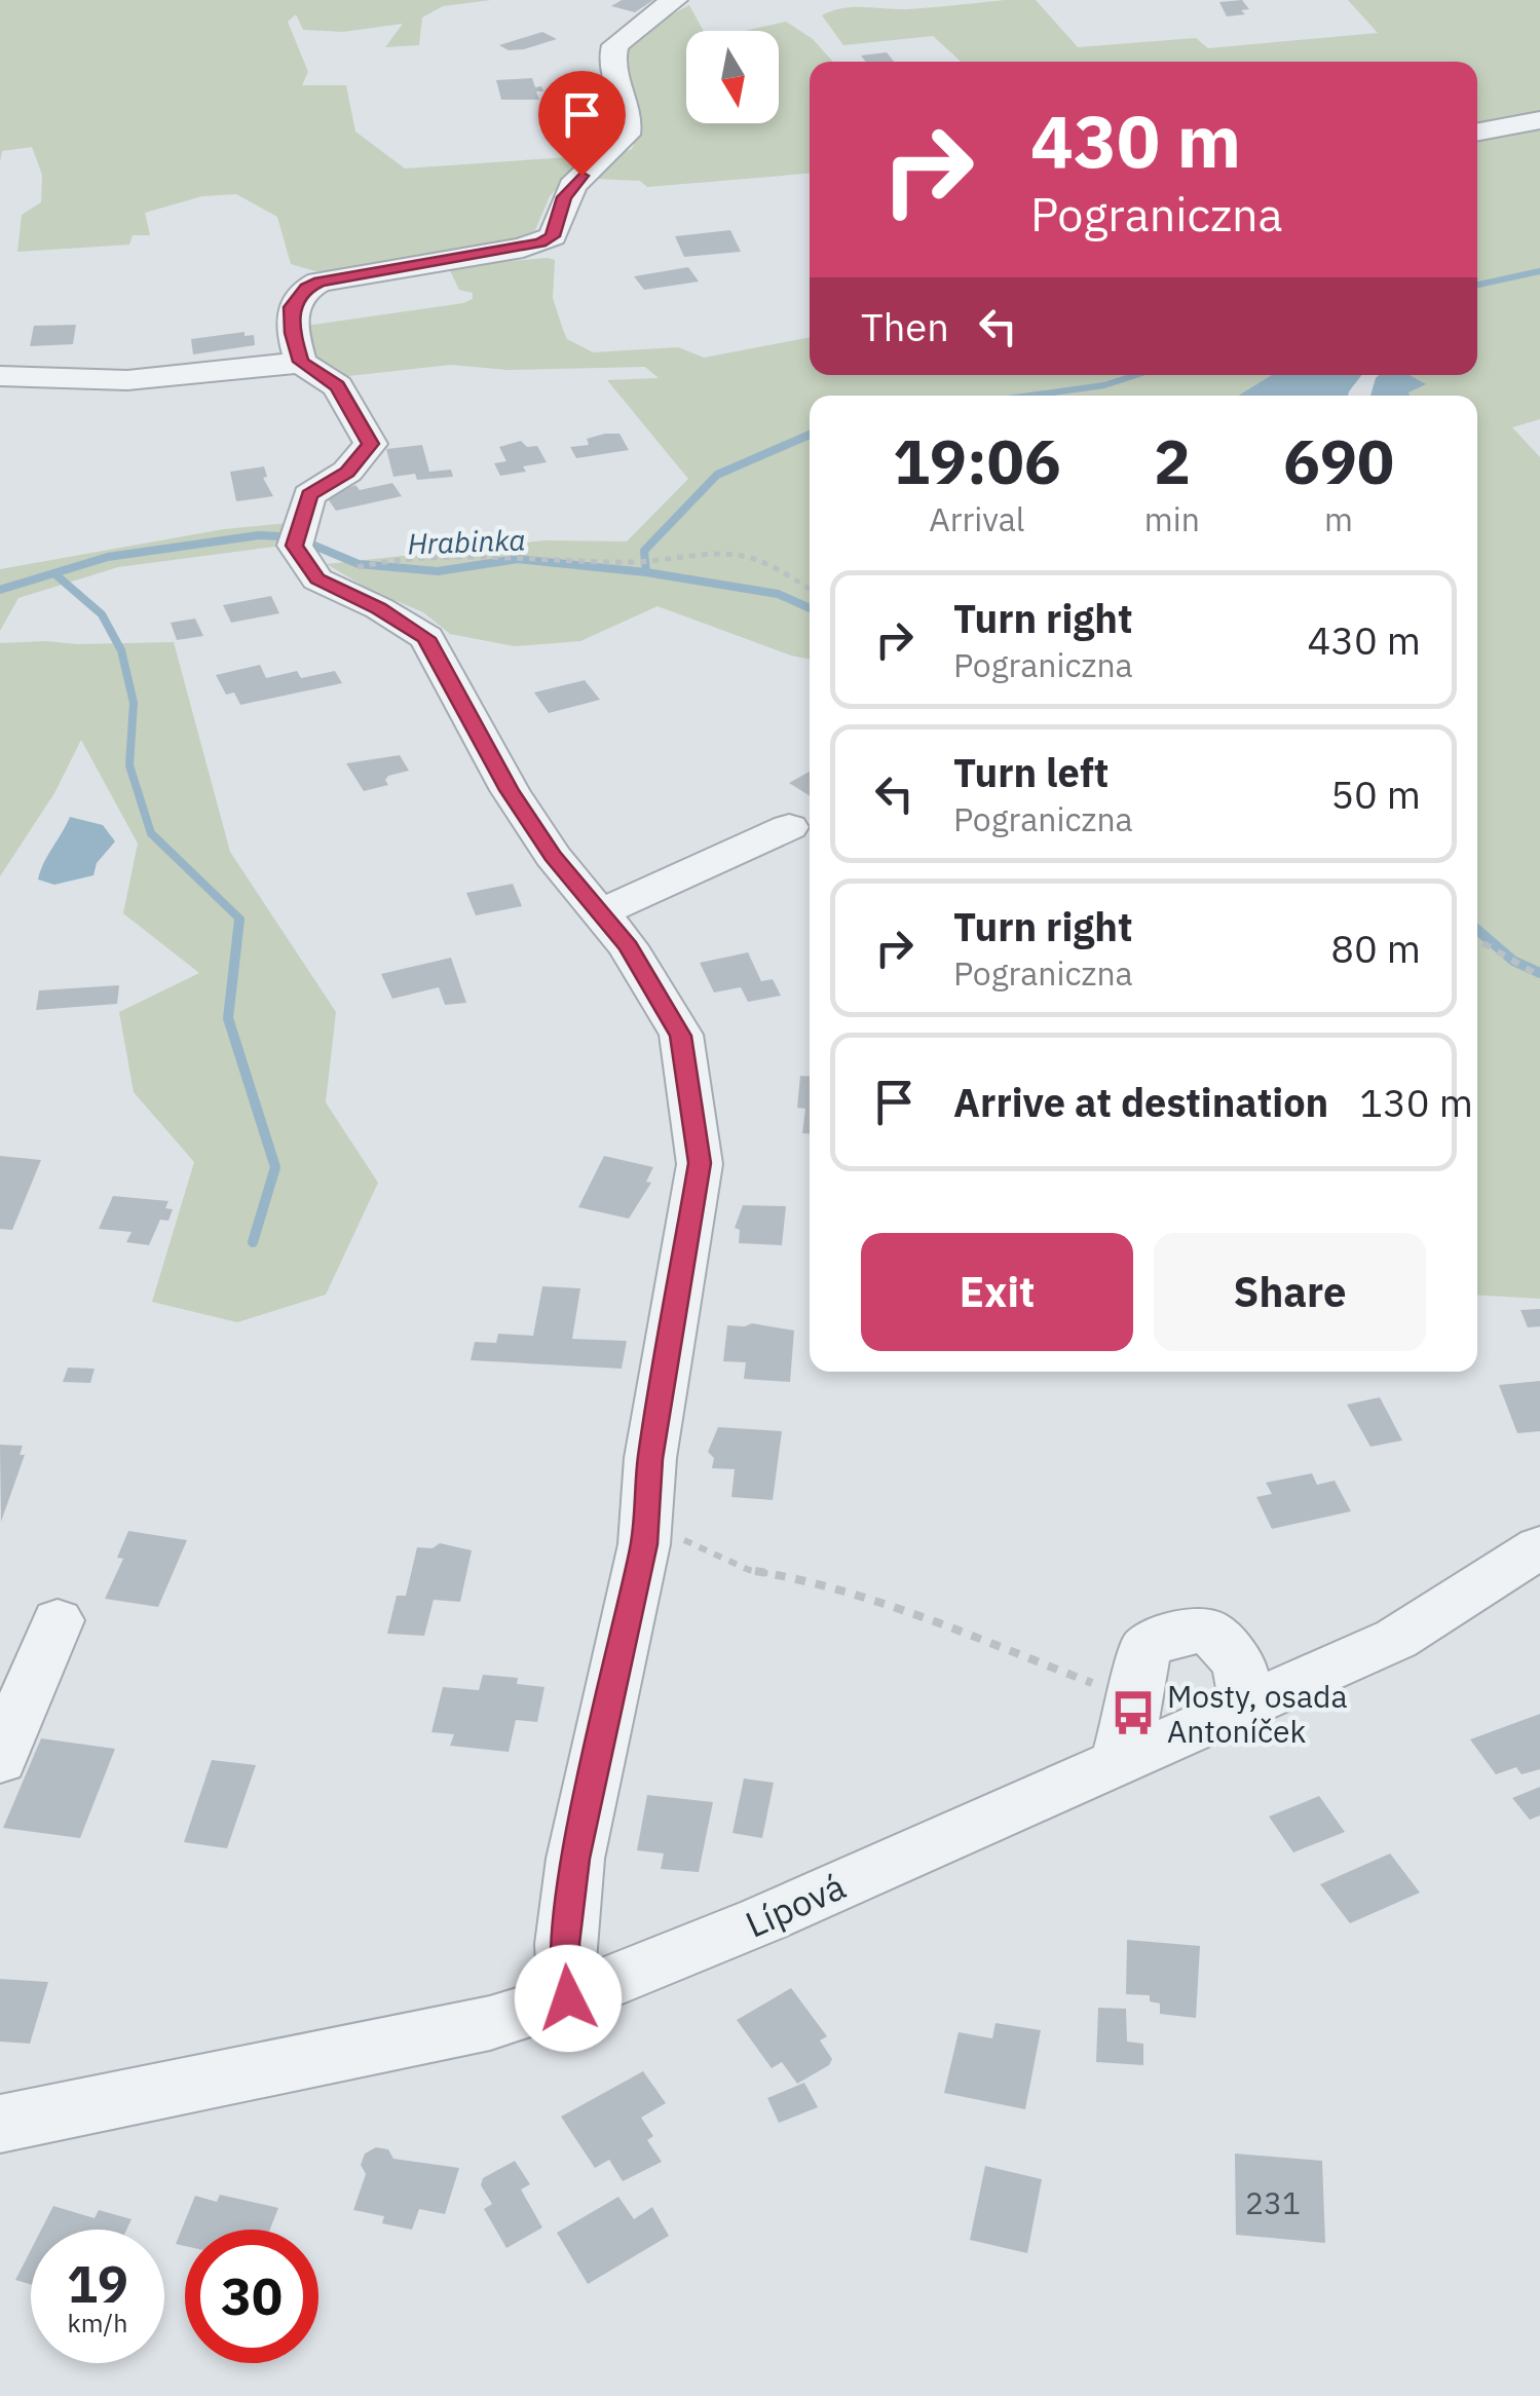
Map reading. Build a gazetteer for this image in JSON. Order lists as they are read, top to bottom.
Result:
{
  "streets": {
    "street": ["Lípová"]
  },
  "water": ["Hrabinka"],
  "places": {
    "bus stop": ["Mosty, osada Antoníček"]
  },
  "house_numbers": ["231"],
  "north": "bottom",
  "page": {
    "turn": ["430 m", "Pograniczna"],
    "then": "Then",
    "eta": [
      "19:06",
      "Arrival",
      "2",
      "min",
      "690",
      "m"
    ],
    "list": [
      {
        "name": "Turn right",
        "note": "Pograniczna",
        "value": "430 m"
      },
      {
        "name": "Turn left",
        "note": "Pograniczna",
        "value": "50 m"
      },
      {
        "name": "Turn right",
        "note": "Pograniczna",
        "value": "80 m"
      },
      {
        "name": "Arrive at destination",
        "value": "130 m"
      }
    ],
    "buttons": ["Exit", "Share"],
    "speed": "19 km/h",
    "limit": "30"
  }
}
